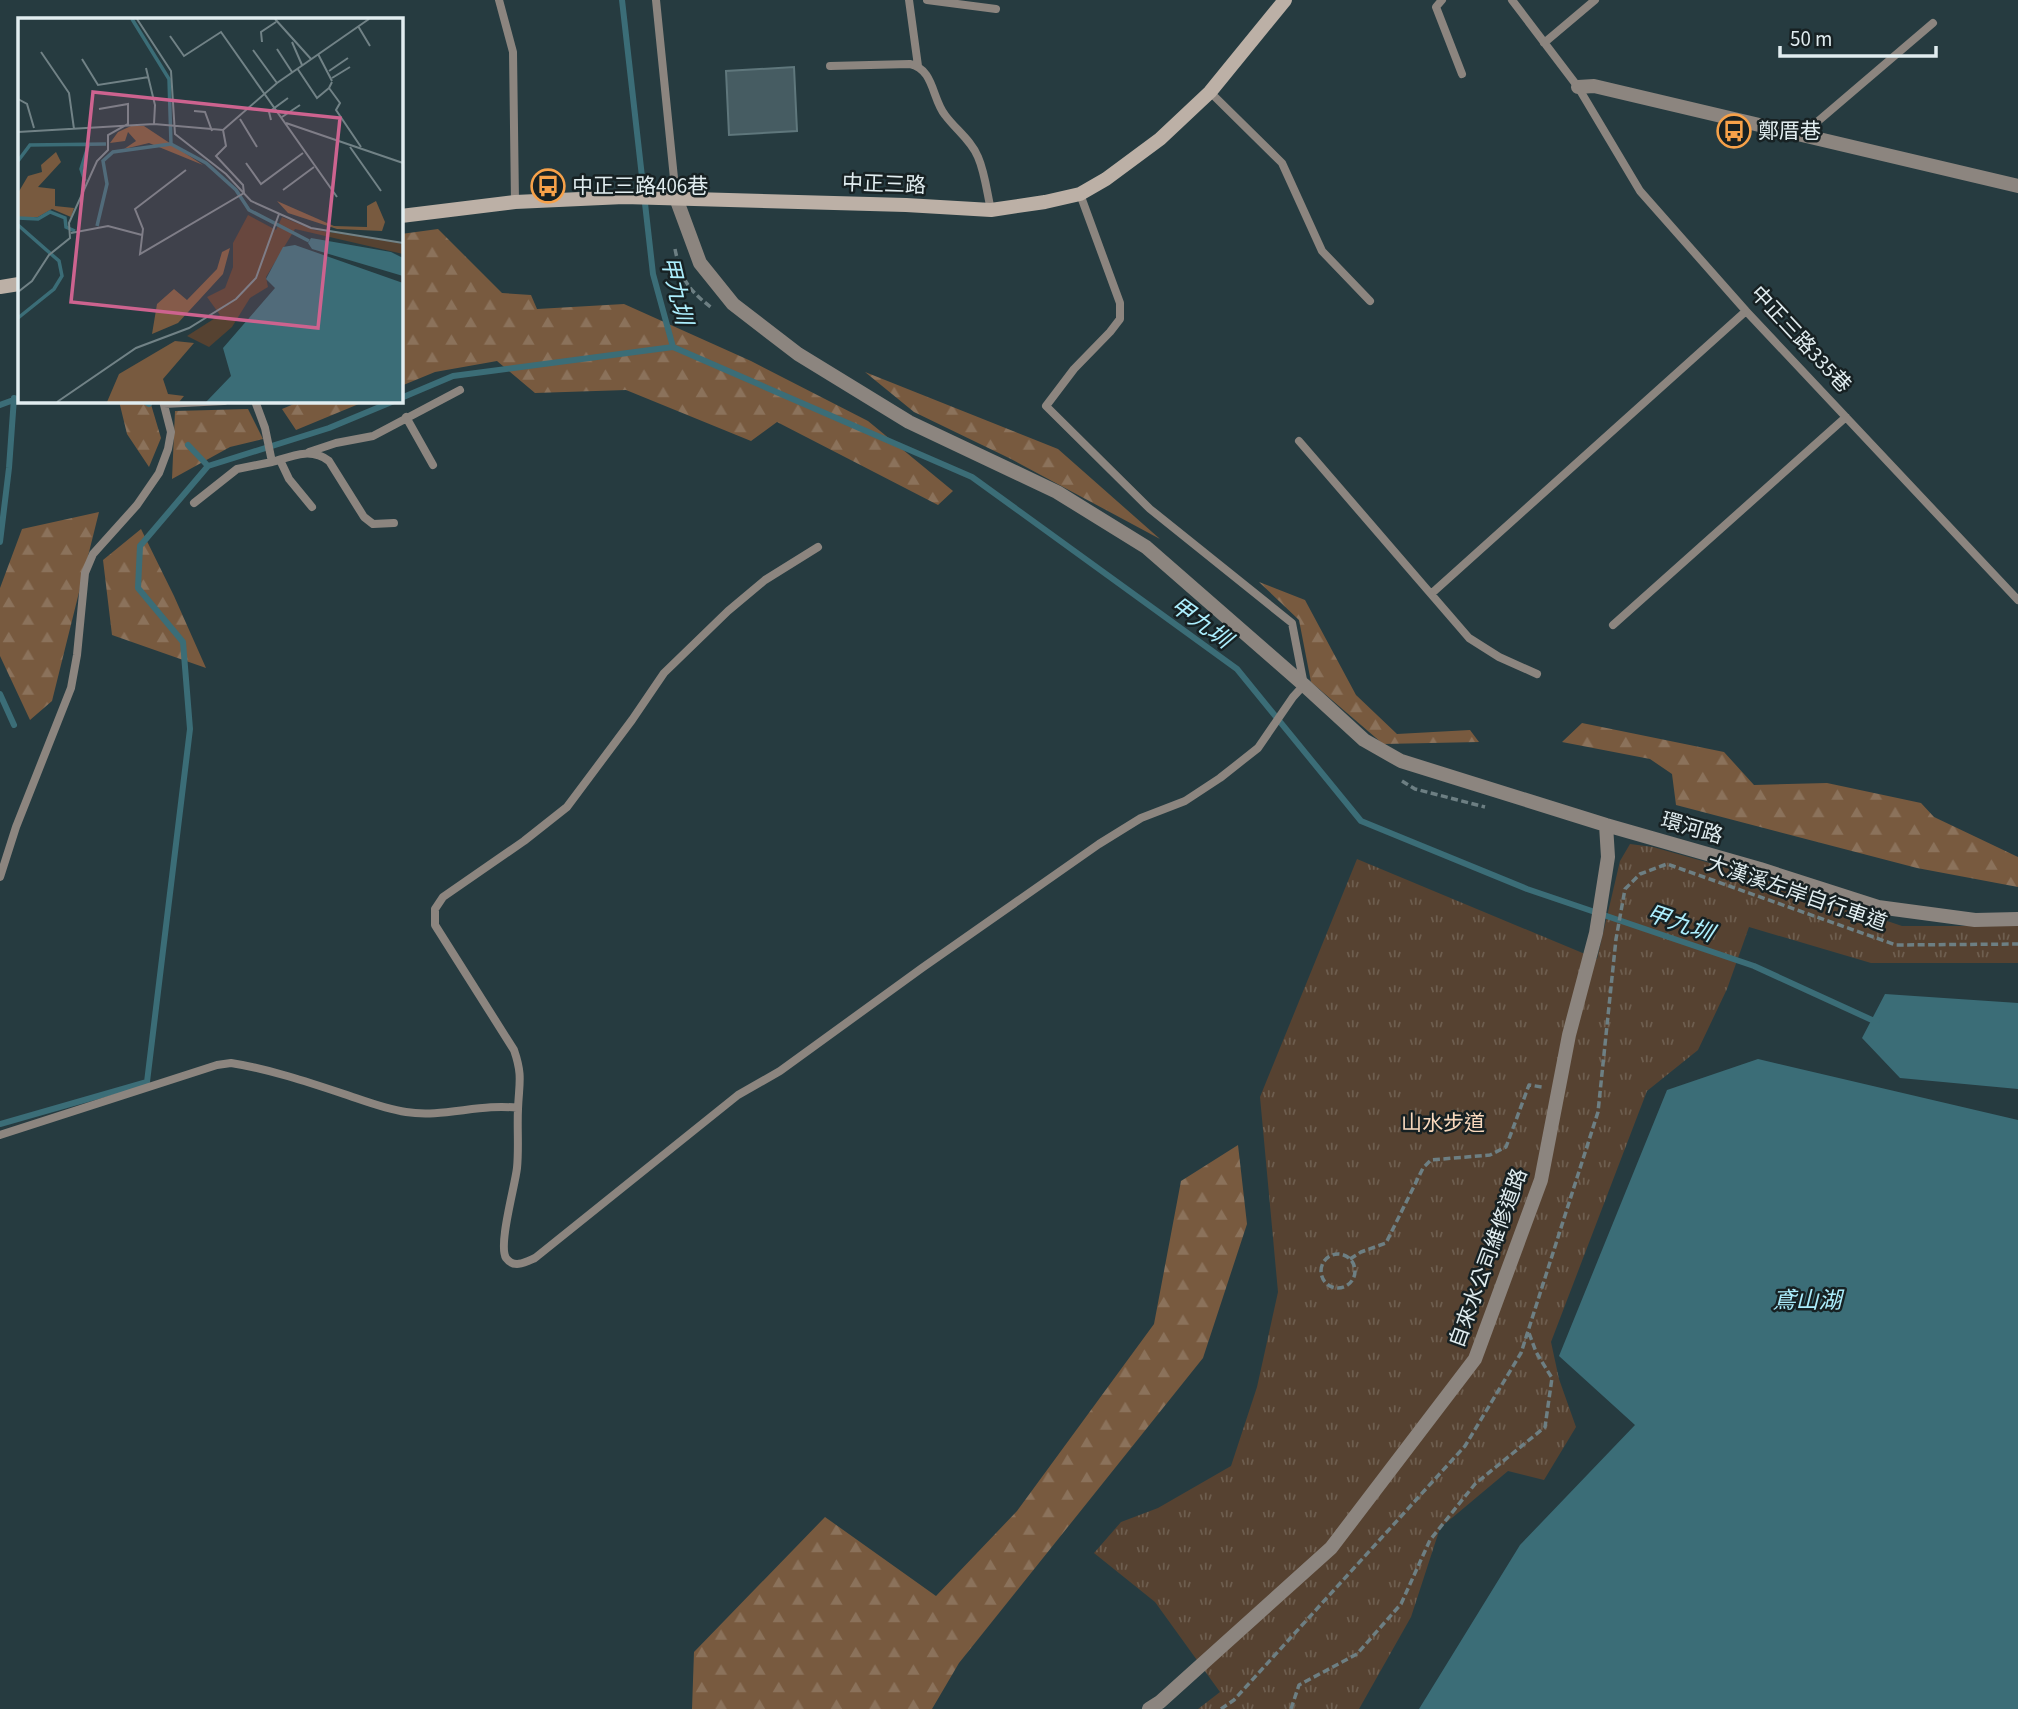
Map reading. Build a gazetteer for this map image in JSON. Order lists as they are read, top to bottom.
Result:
{
  "streets": {
    "street": ["中正三路", "環河路", "自來水公司維修道路"],
    "lane": ["中正三路335巷"],
    "path": ["大漢溪左岸自行車道"]
  },
  "crossings": [
    ["中正三路", "環河路"],
    ["環河路", "自來水公司維修道路"]
  ],
  "water": ["甲九圳", "鳶山湖"],
  "parks": ["山水步道"],
  "places": {
    "bus stop": ["鄭厝巷", "中正三路406巷"]
  },
  "scale_bar": "50 m"
}
